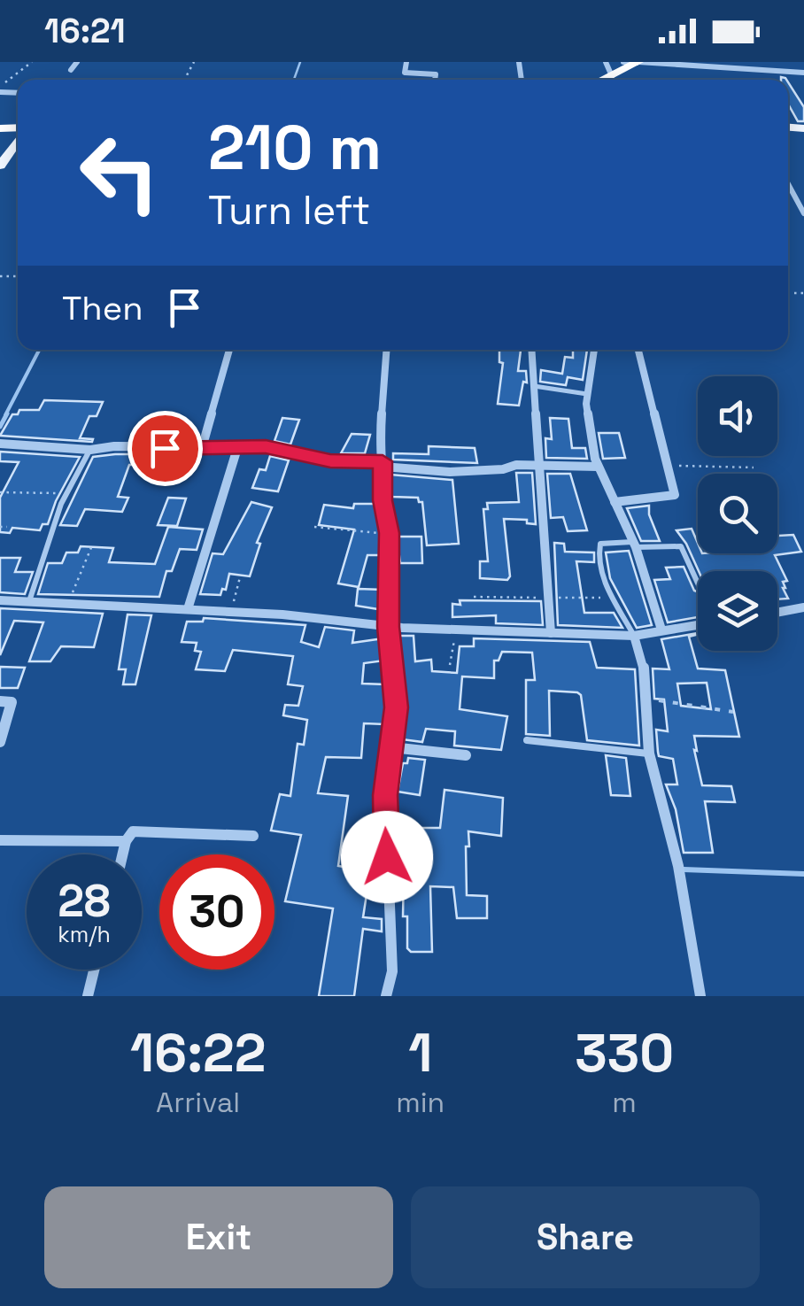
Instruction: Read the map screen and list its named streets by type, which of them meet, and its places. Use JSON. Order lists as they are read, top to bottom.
{
  "page": {
    "status": "16:21",
    "turn": ["210 m", "Turn left"],
    "then": "Then",
    "speed": "28 km/h",
    "limit": "30",
    "eta": [
      "16:22",
      "Arrival",
      "1",
      "min",
      "330",
      "m"
    ],
    "buttons": ["Exit", "Share"]
  }
}
